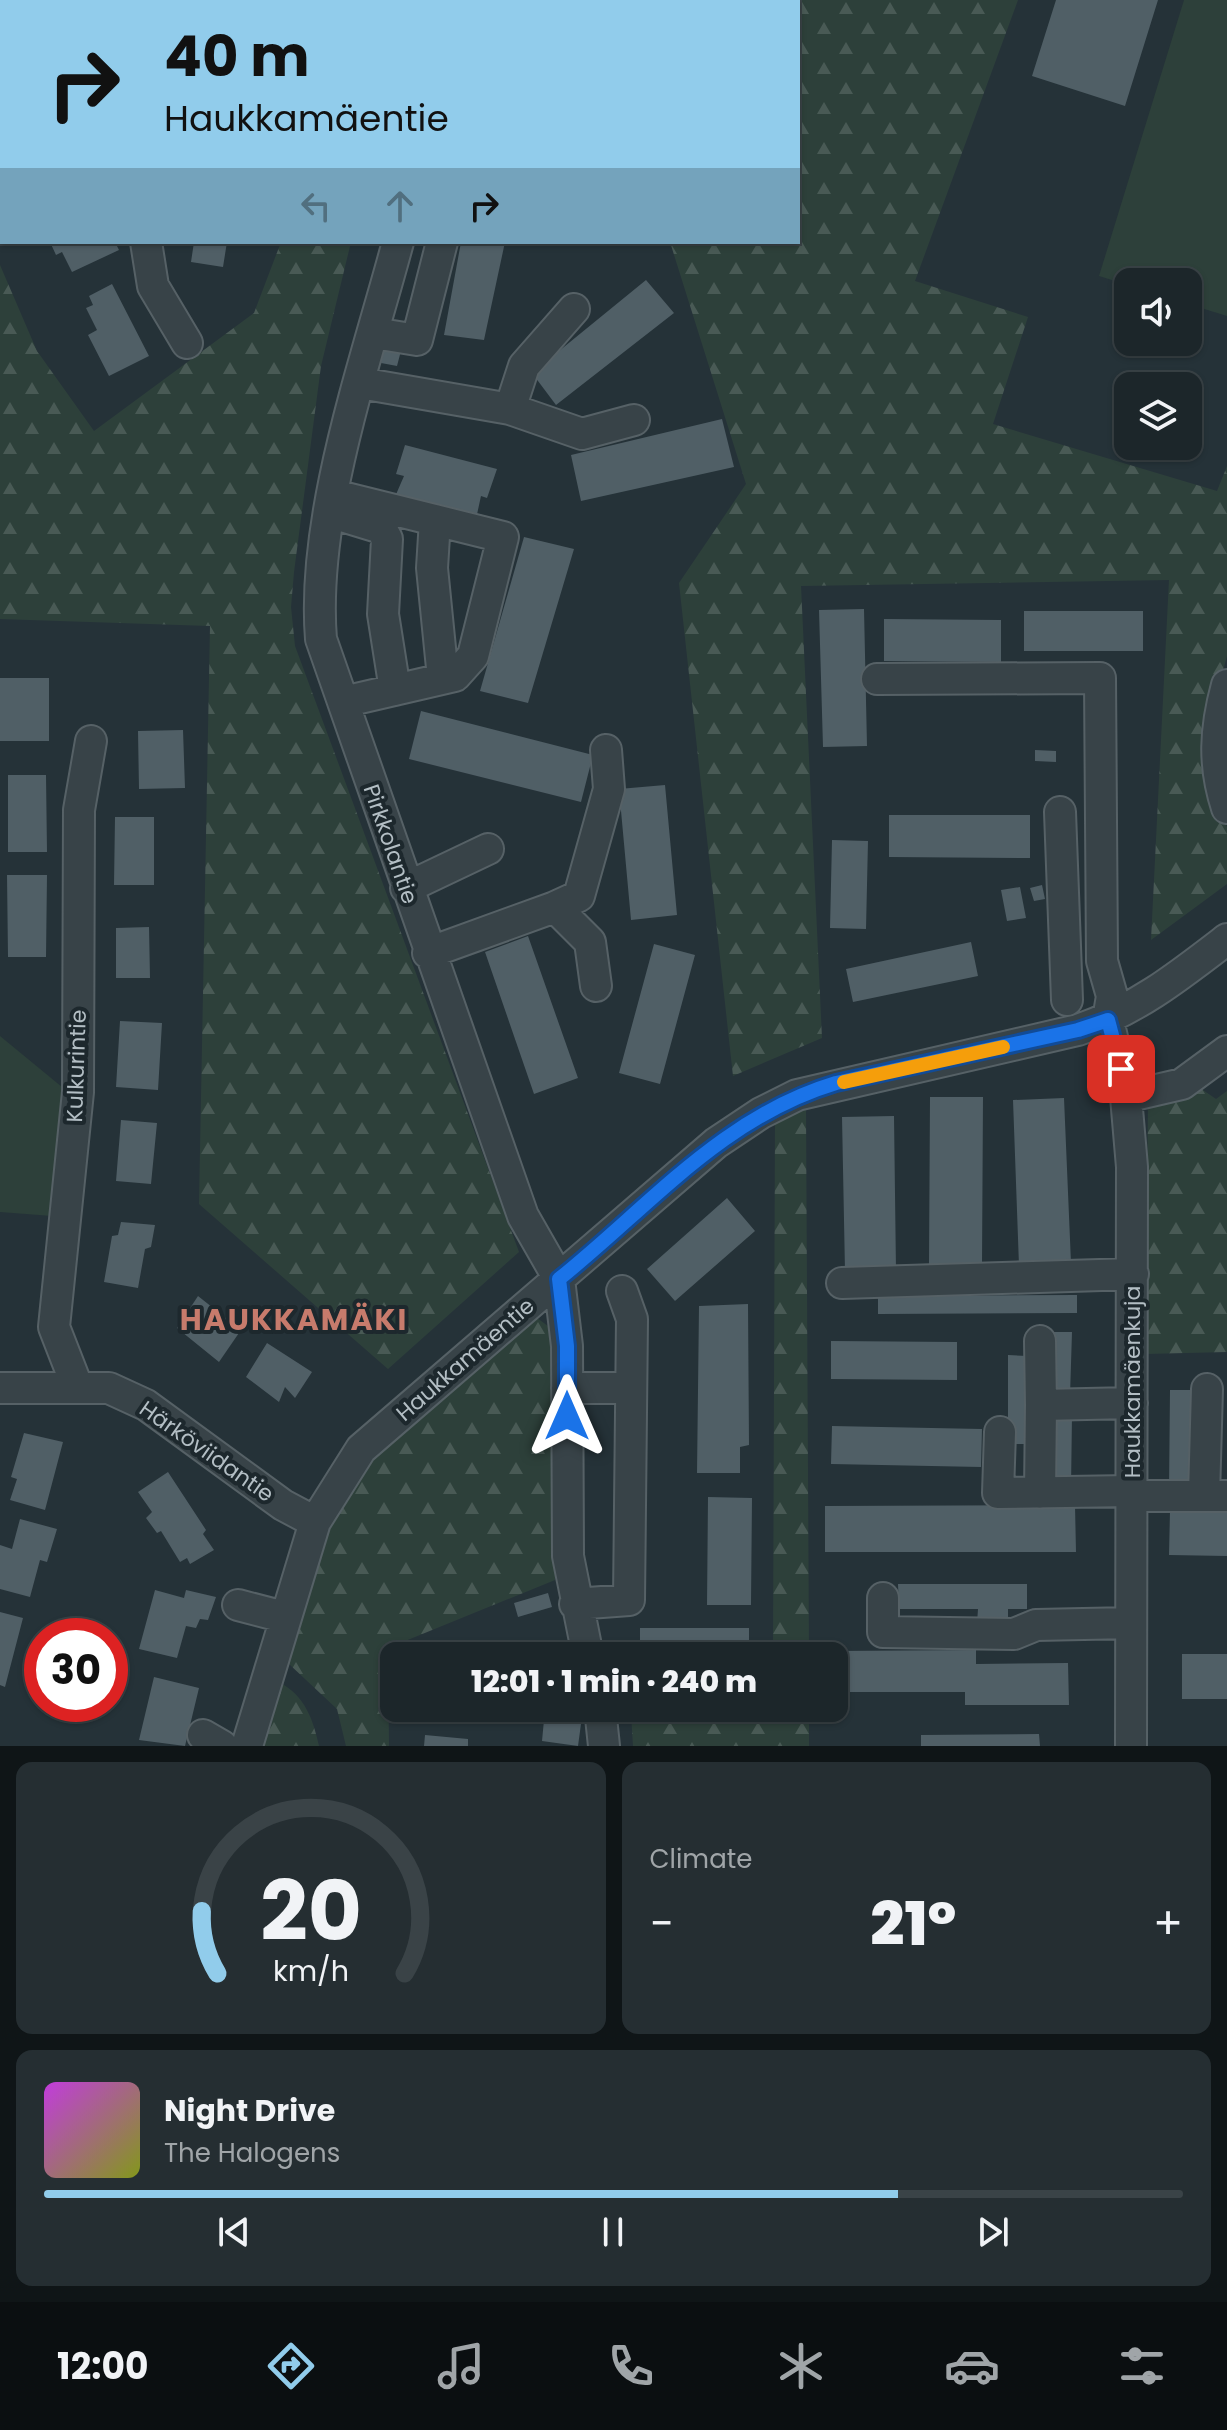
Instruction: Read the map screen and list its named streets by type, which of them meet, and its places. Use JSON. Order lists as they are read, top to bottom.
{
  "streets": {
    "street": [
      "Pirkkolantie",
      "Kulkurintie",
      "Haukkamäentie",
      "Haukkamäenkuja",
      "Härköviidantie"
    ]
  },
  "crossings": [
    ["Pirkkolantie", "Haukkamäentie"],
    ["Kulkurintie", "Härköviidantie"],
    ["Haukkamäentie", "Haukkamäenkuja"],
    ["Haukkamäentie", "Härköviidantie"]
  ],
  "districts": ["HAUKKAMÄKI"],
  "page": {
    "turn": ["40 m", "Haukkamäentie"],
    "limit": "30",
    "trip": "12:01 · 1 min · 240 m",
    "tile": "Climate",
    "heat": ["−", "21°", "+"],
    "song": ["Night Drive", "The Halogens"],
    "tabs": "12:00",
    "gauge": ["20", "km/h"]
  }
}
